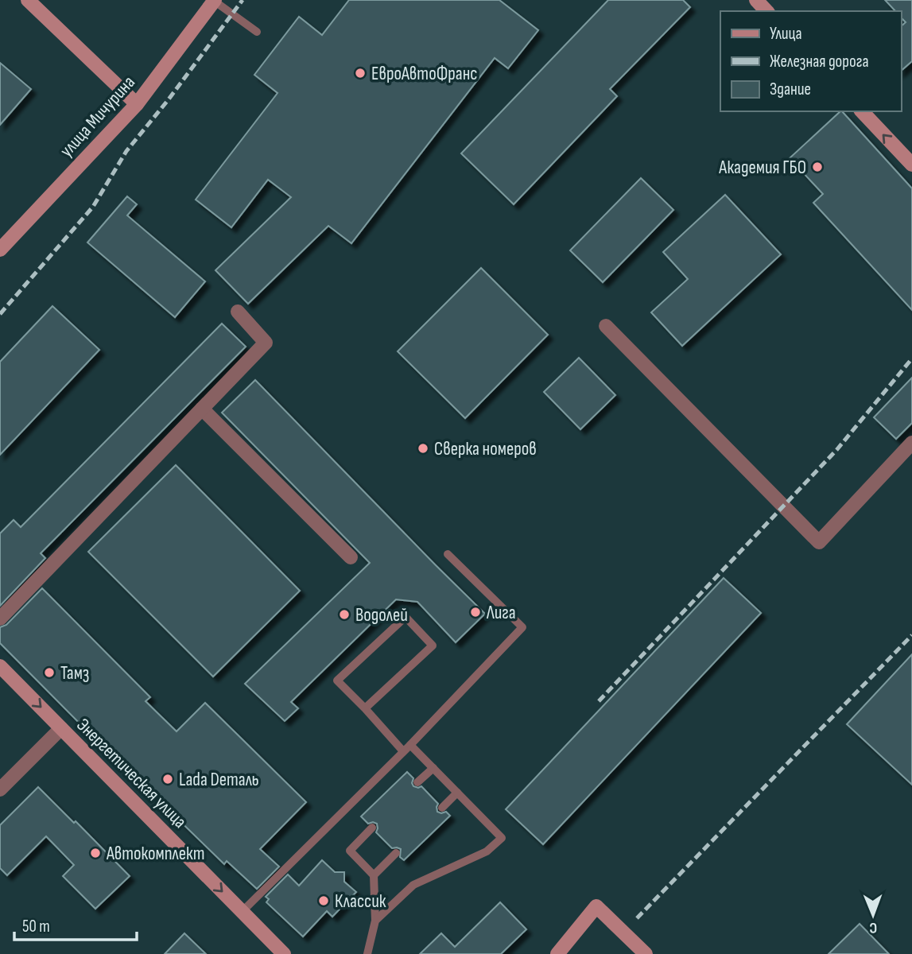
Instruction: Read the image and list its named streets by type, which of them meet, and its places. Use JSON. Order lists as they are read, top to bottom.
{
  "streets": {
    "street": ["улица Мичурина", "Энергетическая улица"]
  },
  "one_way": ["Энергетическая улица"],
  "places": [
    "ЕвроАвтоФранс",
    "Академия ГБО",
    "Сверка номеров",
    "Лига",
    "Водолей",
    "Тамз",
    "Lada Dеталь",
    "Автокомплект",
    "Классик"
  ],
  "legend": ["Улица", "Железная дорога", "Здание"],
  "scale_bar": "50 m",
  "north": "bottom"
}
